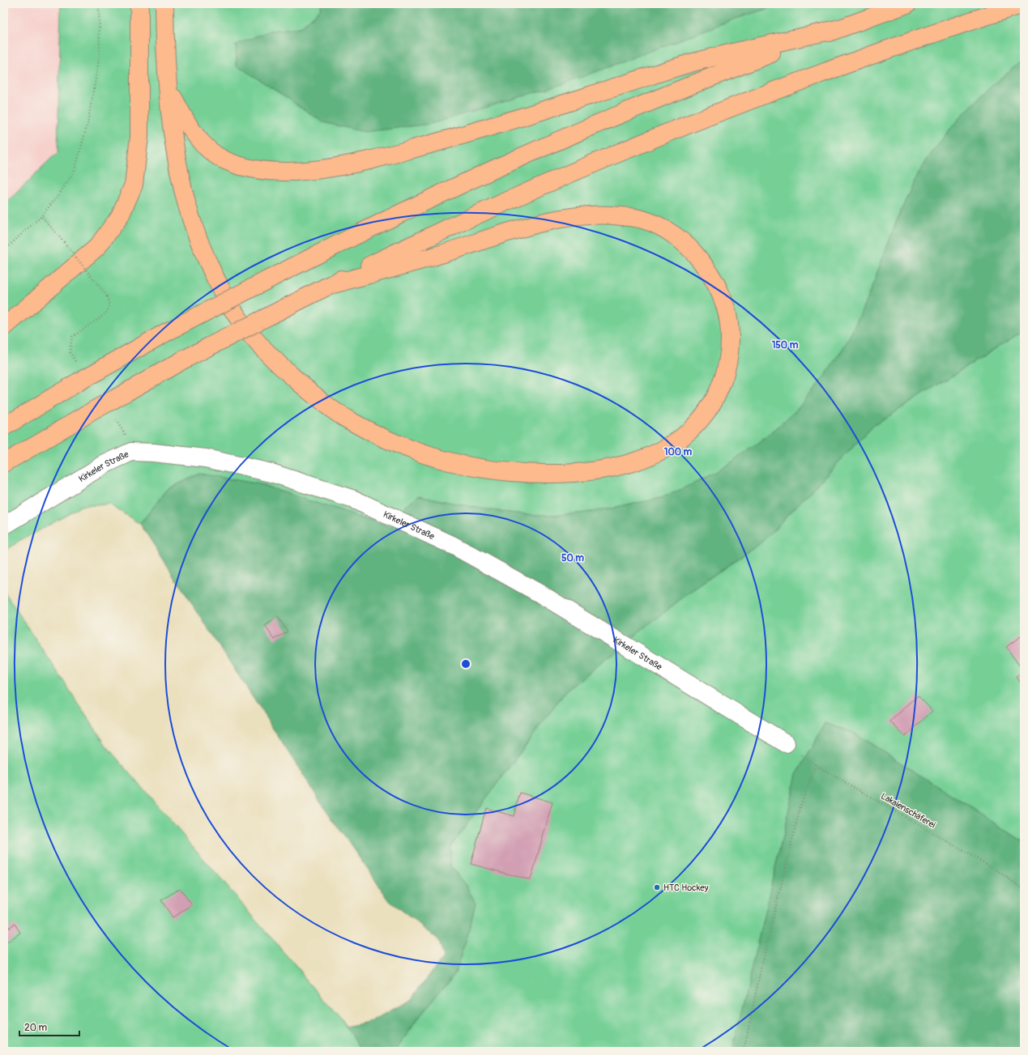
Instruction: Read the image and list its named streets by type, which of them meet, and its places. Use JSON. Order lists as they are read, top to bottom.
{
  "streets": {
    "lane": ["Kirkeler Straße"],
    "path": ["Lakaienschäferei"]
  },
  "crossings": [
    ["Kirkeler Straße", "Lakaienschäferei"]
  ],
  "places": ["HTC Hockey"],
  "scale_bar": "20 m",
  "rings": ["150 m", "100 m", "50 m"]
}
